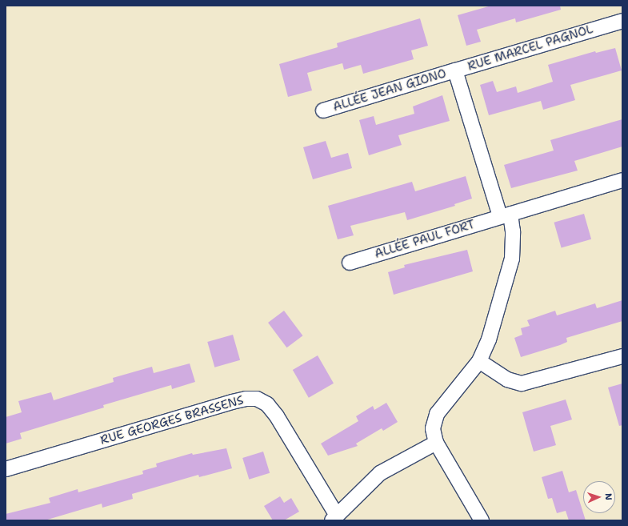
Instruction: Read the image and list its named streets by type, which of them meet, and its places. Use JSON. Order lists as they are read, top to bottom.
{
  "streets": {
    "street": [
      "RUE MARCEL PAGNOL",
      "ALLÉE JEAN GIONO",
      "ALLÉE PAUL FORT",
      "RUE GEORGES BRASSENS"
    ]
  },
  "crossings": [
    ["RUE MARCEL PAGNOL", "ALLÉE JEAN GIONO"],
    ["RUE MARCEL PAGNOL", "ALLÉE PAUL FORT"]
  ],
  "north": "right"
}
